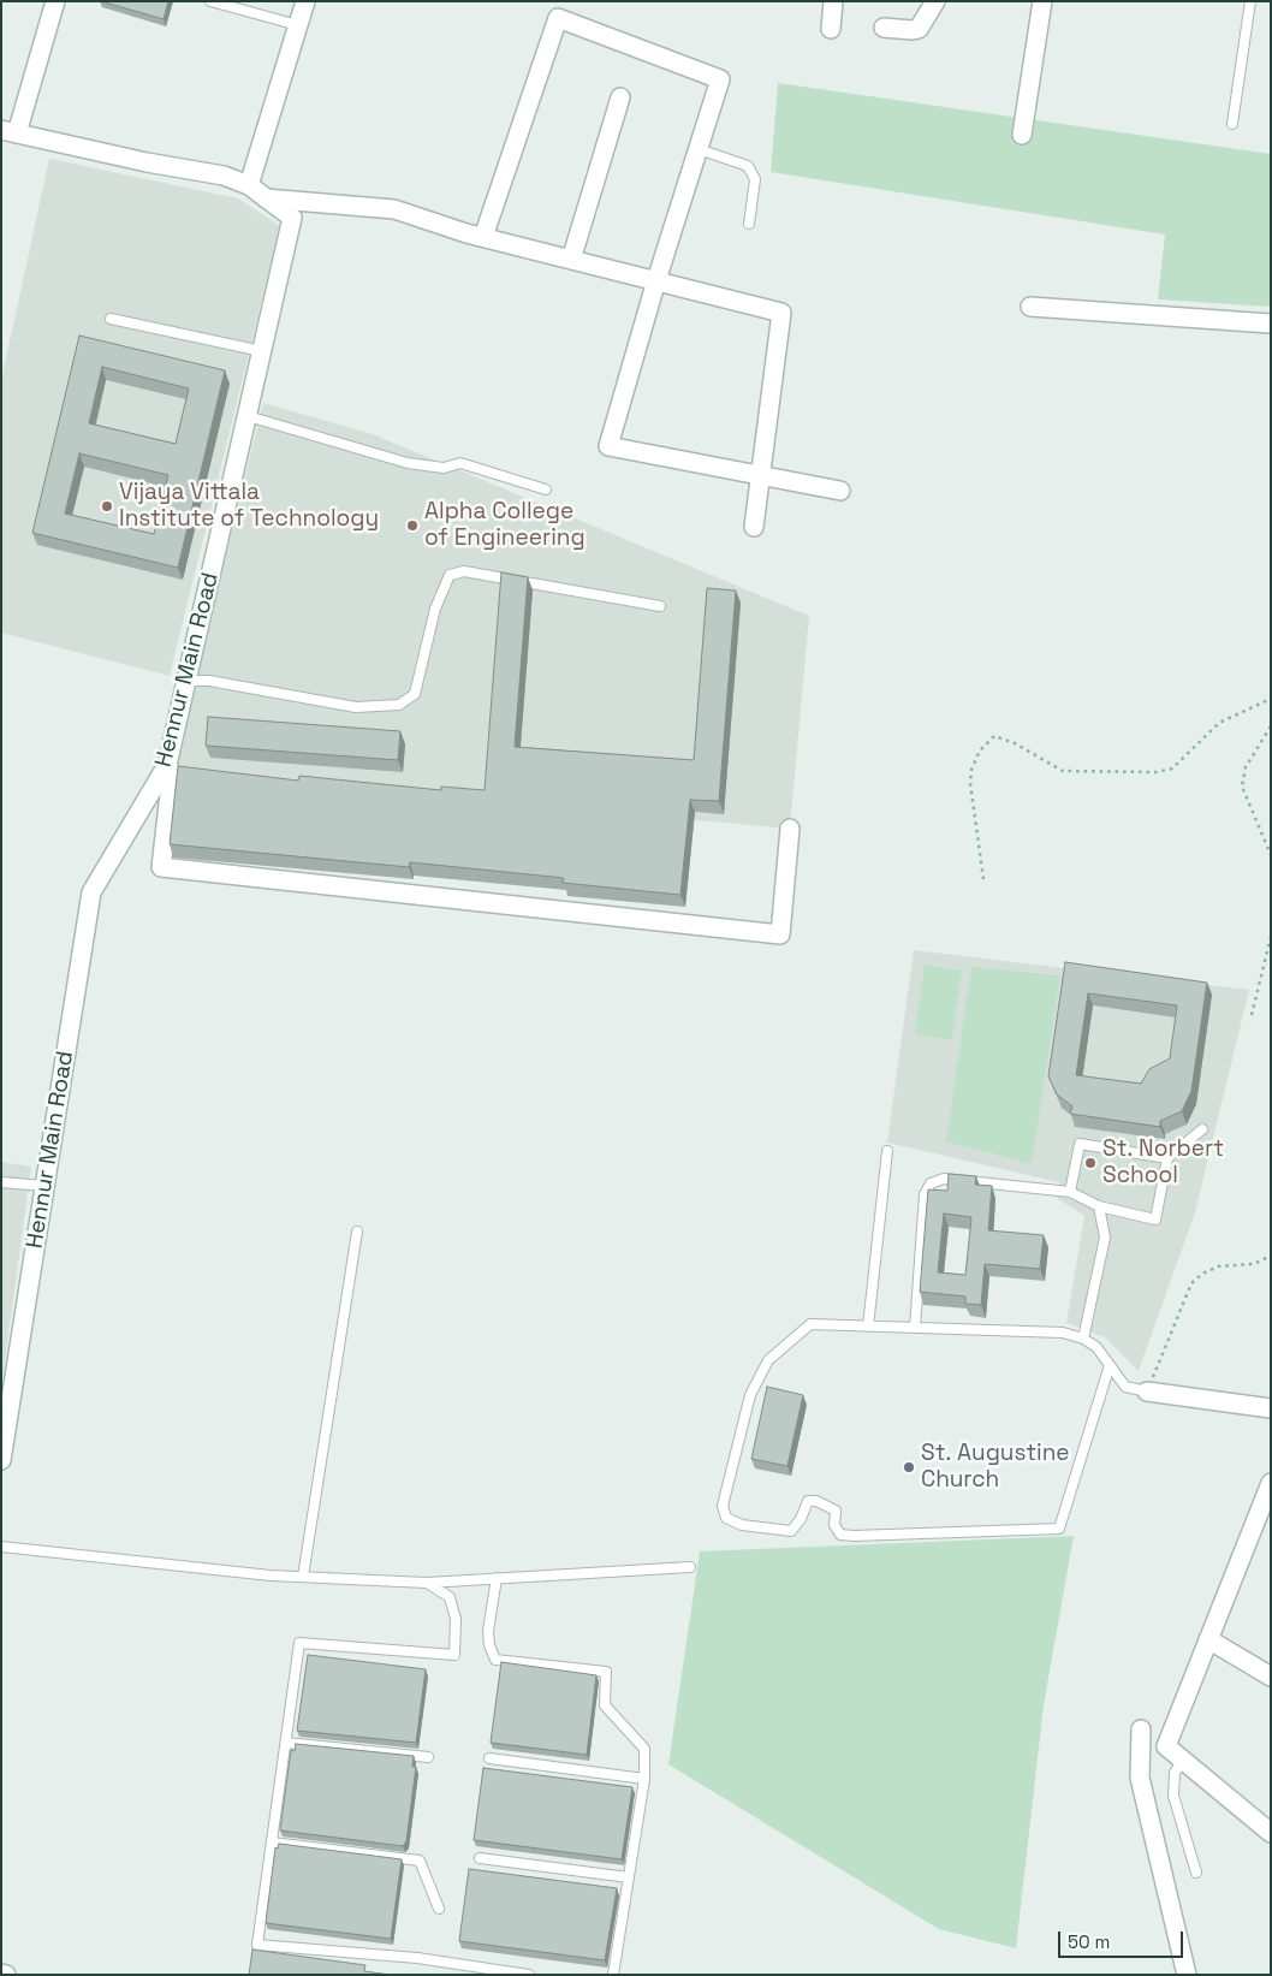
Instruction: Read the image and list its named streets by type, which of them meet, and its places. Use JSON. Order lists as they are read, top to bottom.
{
  "streets": {
    "street": ["Hennur Main Road"]
  },
  "places": [
    "Vijaya Vittala Institute of Technology",
    "Alpha College of Engineering",
    "St. Norbert School",
    "St. Augustine Church"
  ],
  "scale_bar": "50 m"
}
